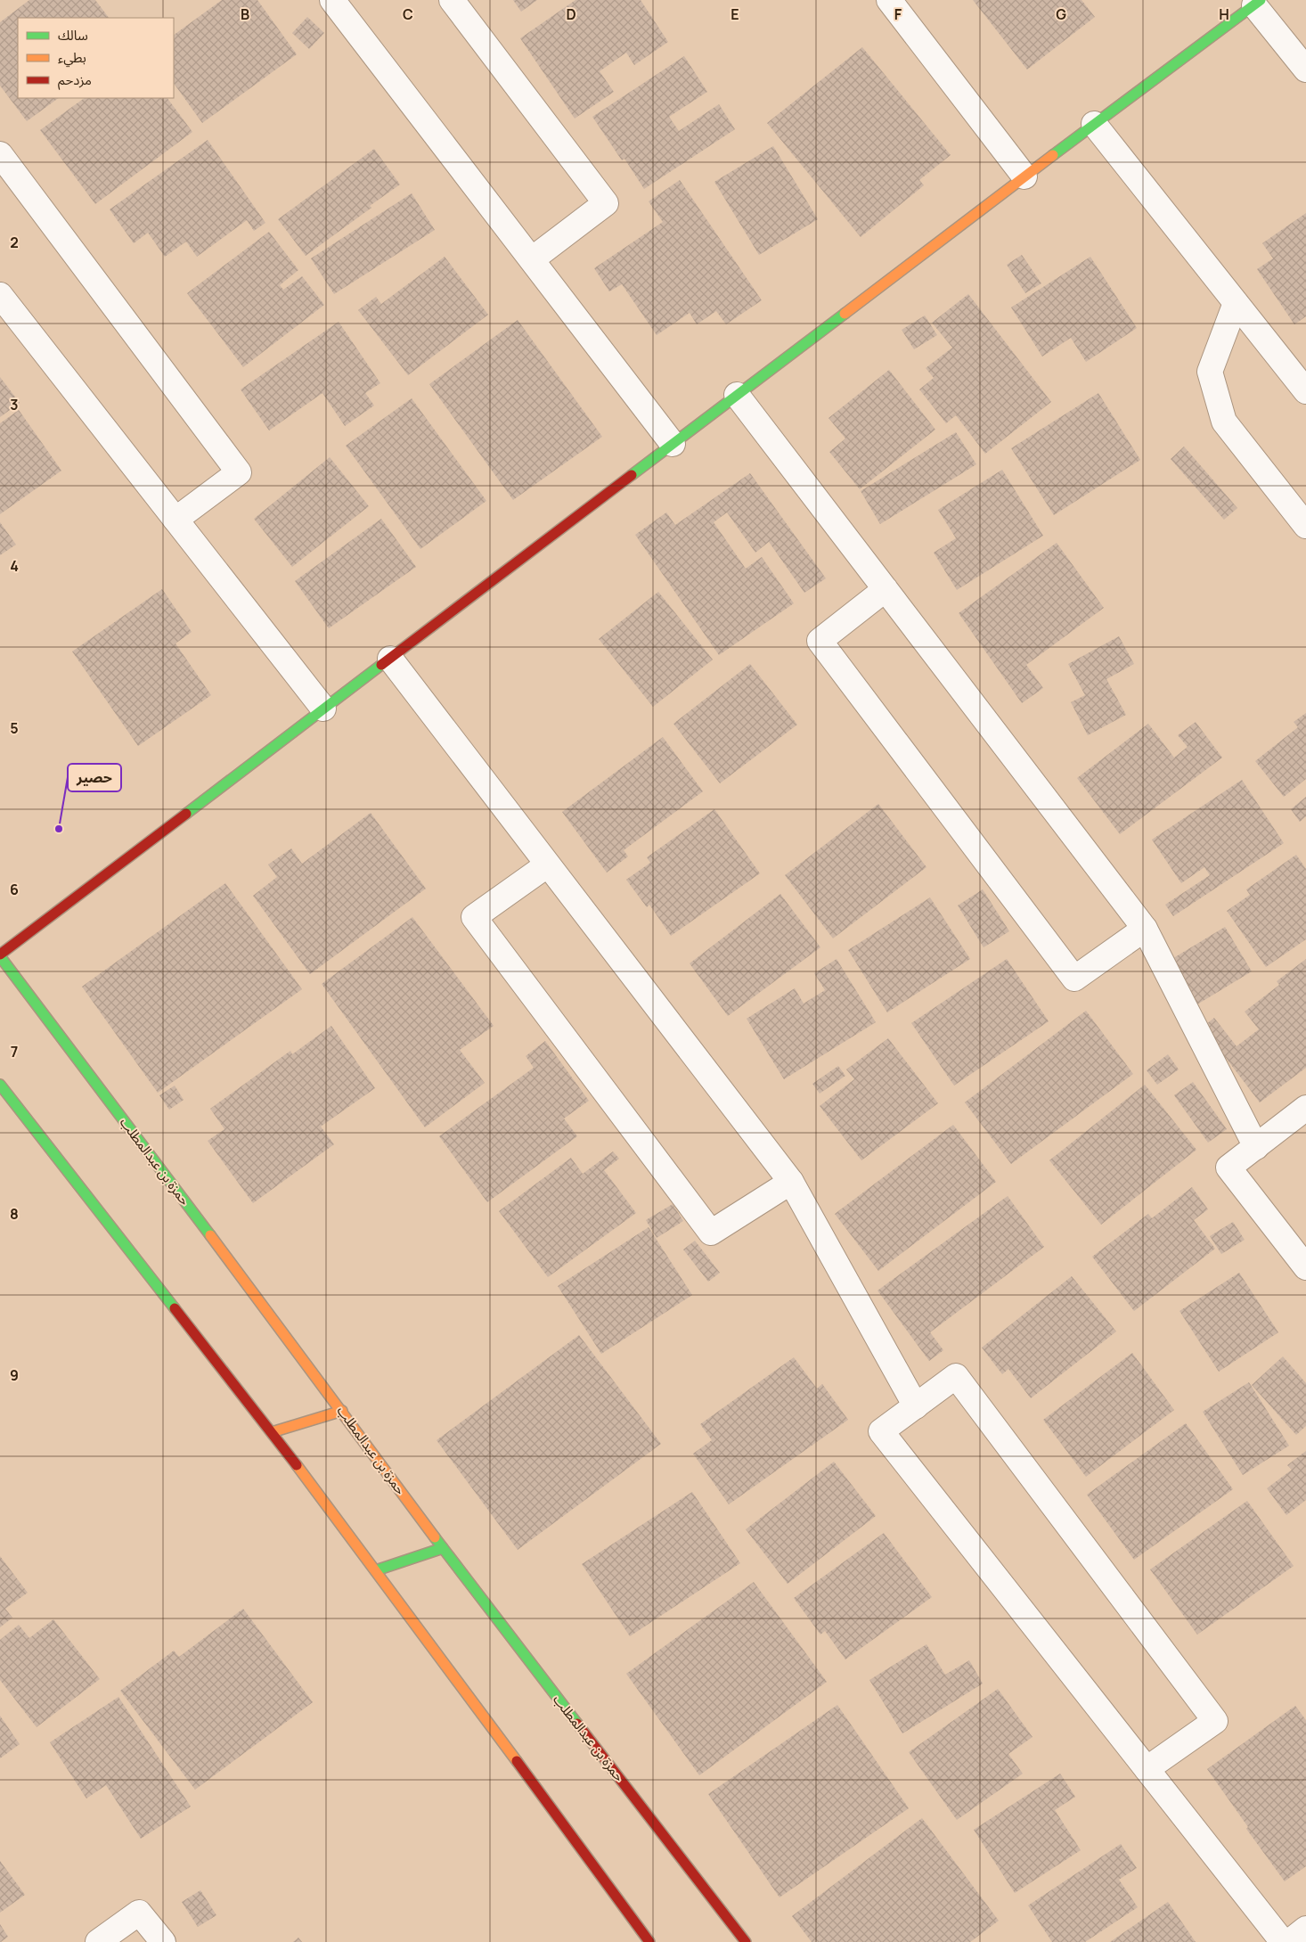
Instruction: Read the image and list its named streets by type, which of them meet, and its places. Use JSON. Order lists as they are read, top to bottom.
{
  "streets": {
    "street": ["حمزة بن عبدالمطلب"]
  },
  "places": ["حصير"],
  "legend": ["سالك", "بطيء", "مزدحم"],
  "grid": {
    "columns": [
      "B",
      "C",
      "D",
      "E",
      "F",
      "G",
      "H"
    ],
    "rows": [
      "2",
      "3",
      "4",
      "5",
      "6",
      "7",
      "8",
      "9"
    ]
  }
}
